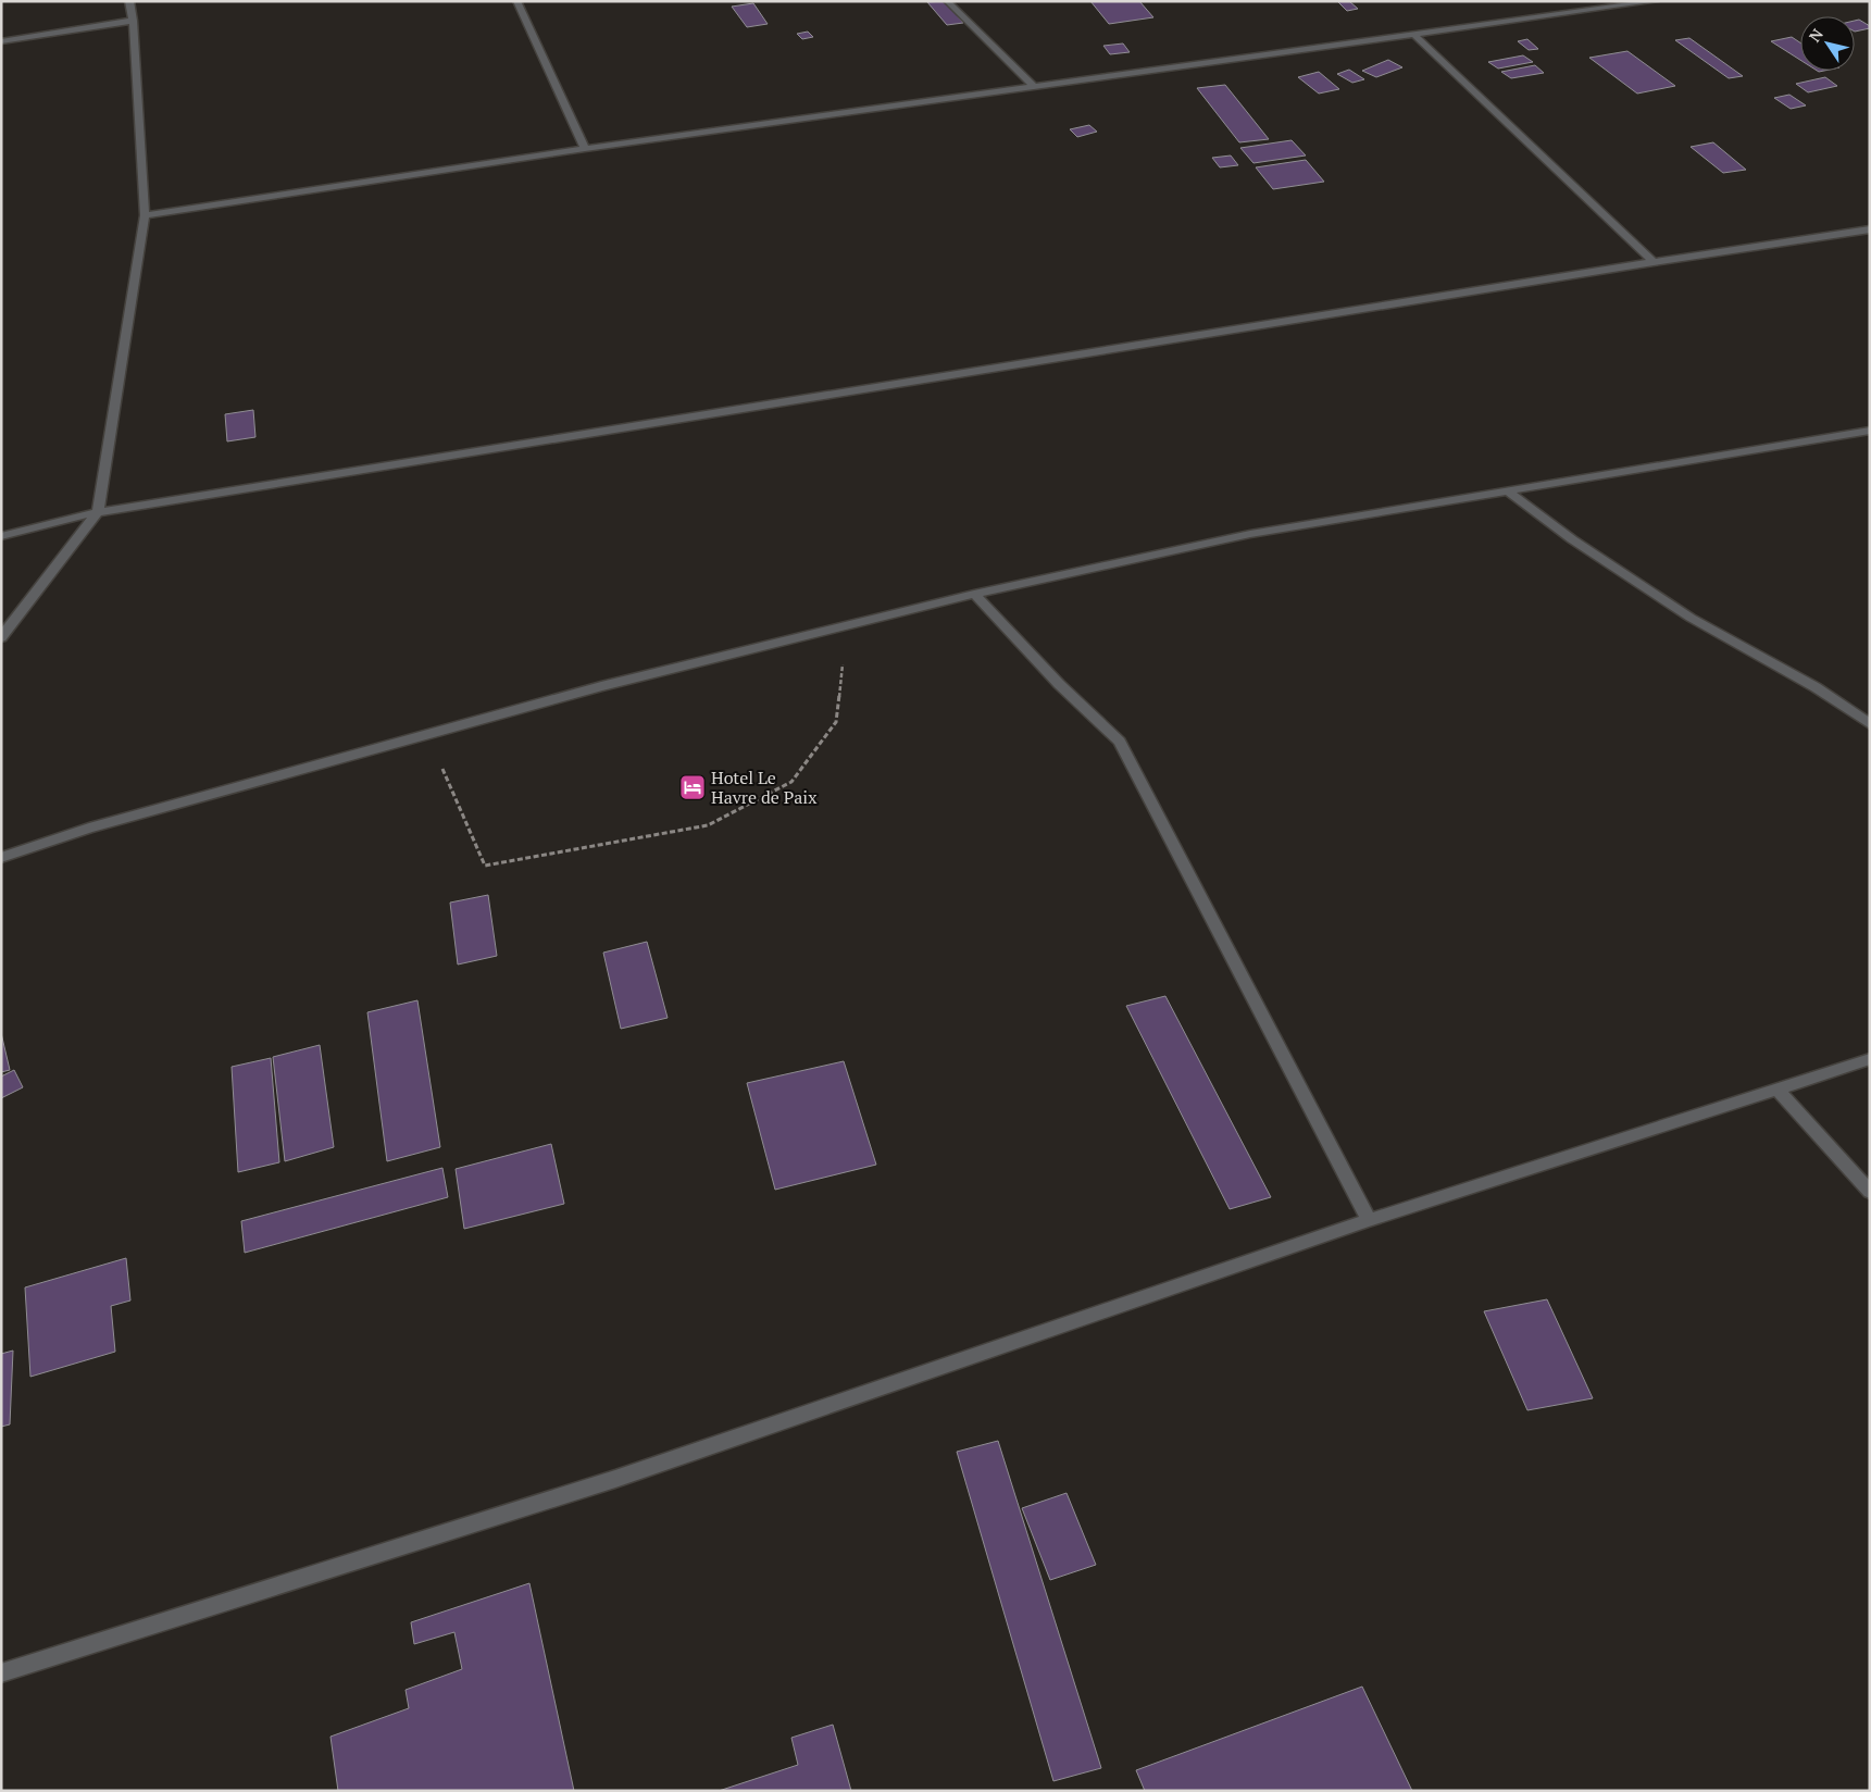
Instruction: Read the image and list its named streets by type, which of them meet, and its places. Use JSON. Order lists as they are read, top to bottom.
{
  "places": {
    "hotel": ["Hotel Le Havre de Paix"]
  },
  "north": "top left"
}
